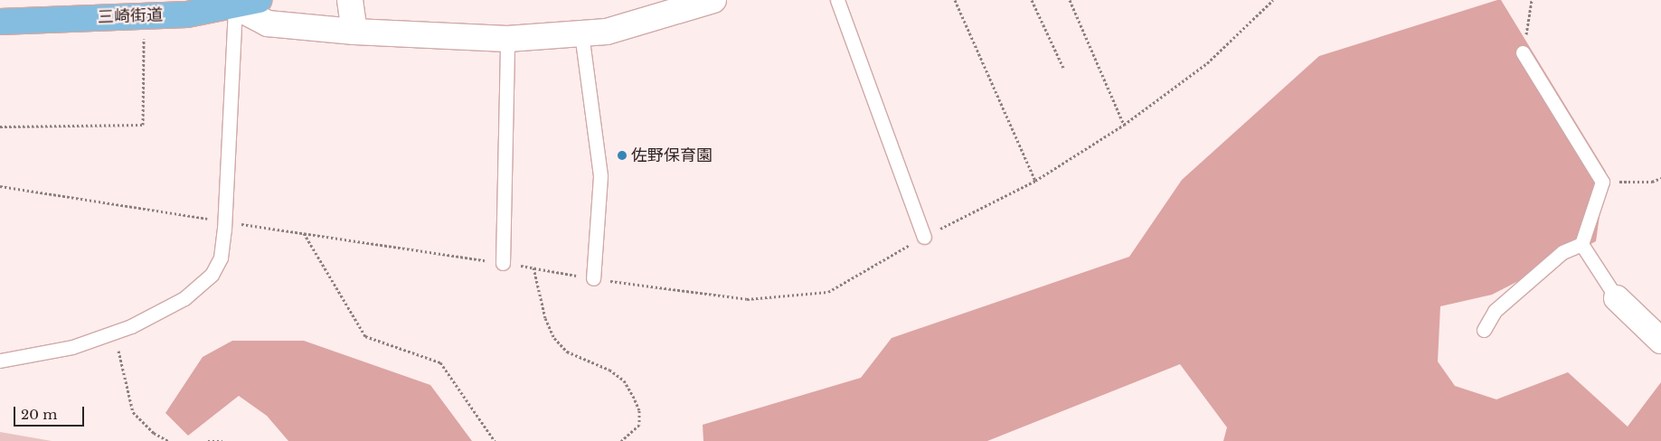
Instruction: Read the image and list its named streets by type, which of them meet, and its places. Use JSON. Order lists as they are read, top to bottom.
{
  "streets": {
    "main road": ["三崎街道"]
  },
  "places": ["佐野保育園"],
  "scale_bar": "20 m"
}
